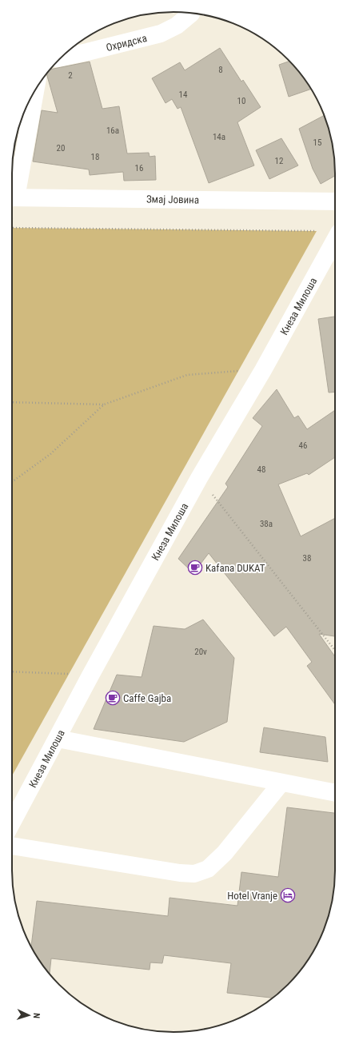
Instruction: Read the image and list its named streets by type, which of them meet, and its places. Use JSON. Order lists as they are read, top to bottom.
{
  "streets": {
    "street": ["Охридска", "Змај Јовина", "Кнеза Милоша"]
  },
  "places": {
    "cafe": ["Kafana DUKAT", "Caffe Gajba"],
    "hotel": ["Hotel Vranje"]
  },
  "house_numbers": [
    "8",
    "2",
    "14",
    "10",
    "16a",
    "14a",
    "15",
    "20",
    "18",
    "12",
    "16",
    "46",
    "48",
    "38a",
    "38",
    "20v"
  ],
  "north": "right"
}
